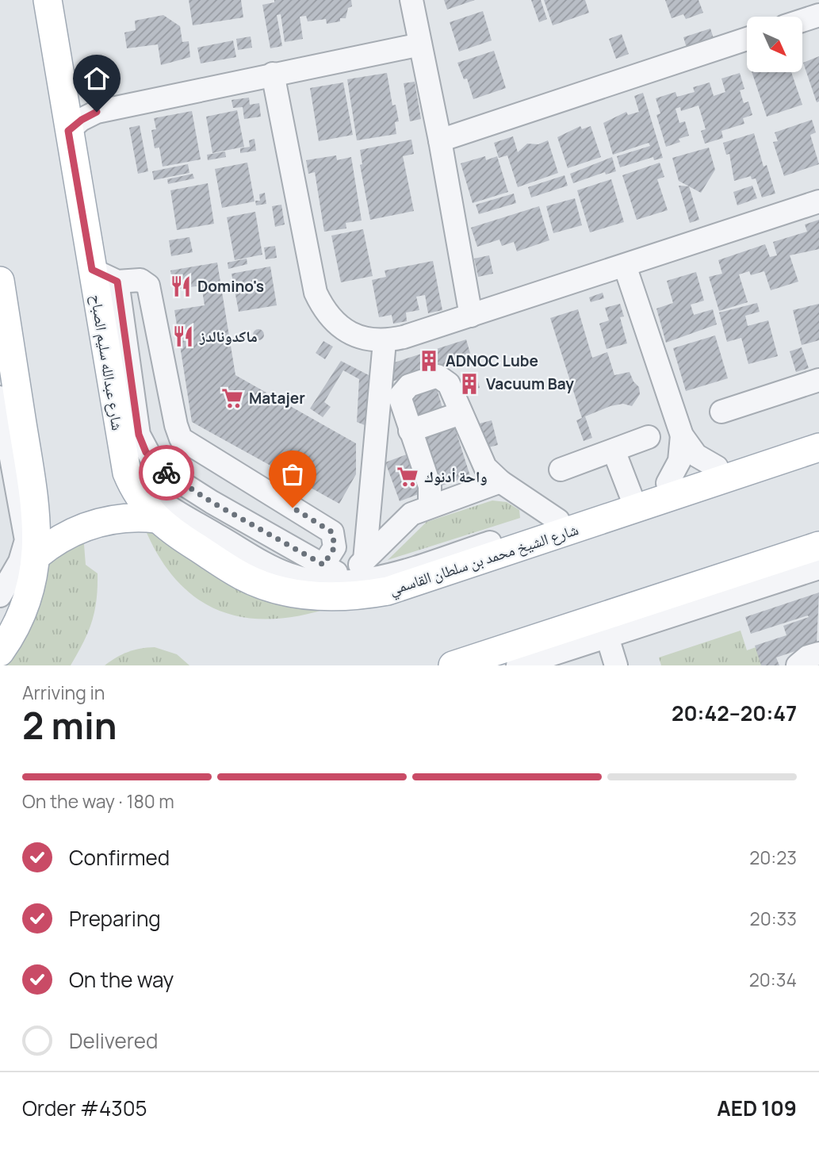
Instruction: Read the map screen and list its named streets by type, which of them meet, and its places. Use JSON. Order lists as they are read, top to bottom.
{
  "streets": {
    "main road": ["شارع عبدالله سليم الصباح", "شارع الشيخ محمد بن سلطان القاسمي"]
  },
  "crossings": [
    ["شارع عبدالله سليم الصباح", "شارع الشيخ محمد بن سلطان القاسمي"]
  ],
  "places": {
    "restaurant": ["Domino's", "ماكدونالدز"],
    "building": ["ADNOC Lube", "Vacuum Bay"],
    "supermarket": ["Matajer", "واحة أدنوك"]
  },
  "north": "bottom right",
  "page": {
    "heading": ["2 min", "Arriving in", "20:42–20:47"],
    "panel": ["Order #4305", "AED 109"],
    "bar": "On the way · 180 m",
    "list": [
      ["Confirmed", "20:23"],
      ["Preparing", "20:33"],
      ["On the way", "20:34"],
      "Delivered"
    ]
  }
}
